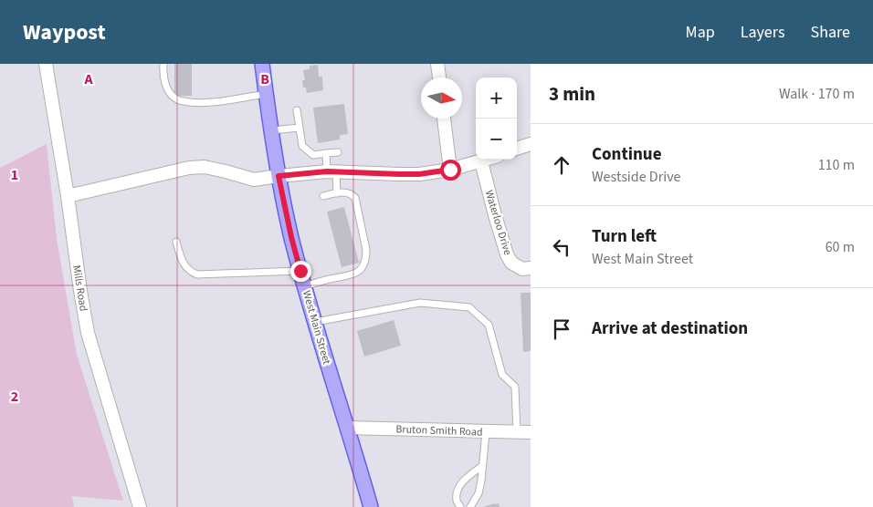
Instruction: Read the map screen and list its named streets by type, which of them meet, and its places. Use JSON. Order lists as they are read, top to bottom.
{
  "streets": {
    "main road": ["West Main Street"],
    "street": ["Waterloo Drive", "Mills Road", "Bruton Smith Road"]
  },
  "crossings": [
    ["West Main Street", "Bruton Smith Road"]
  ],
  "north": "right",
  "page": {
    "header": "Waypost",
    "nav": ["Map", "Layers", "Share"],
    "heading": ["3 min", "Walk · 170 m"],
    "map_buttons": ["+", "−"],
    "list": [
      ["Continue", "Westside Drive", "110 m"],
      ["Turn left", "West Main Street", "60 m"],
      "Arrive at destination"
    ]
  },
  "grid": {
    "columns": ["A", "B"],
    "rows": ["1", "2"]
  }
}
